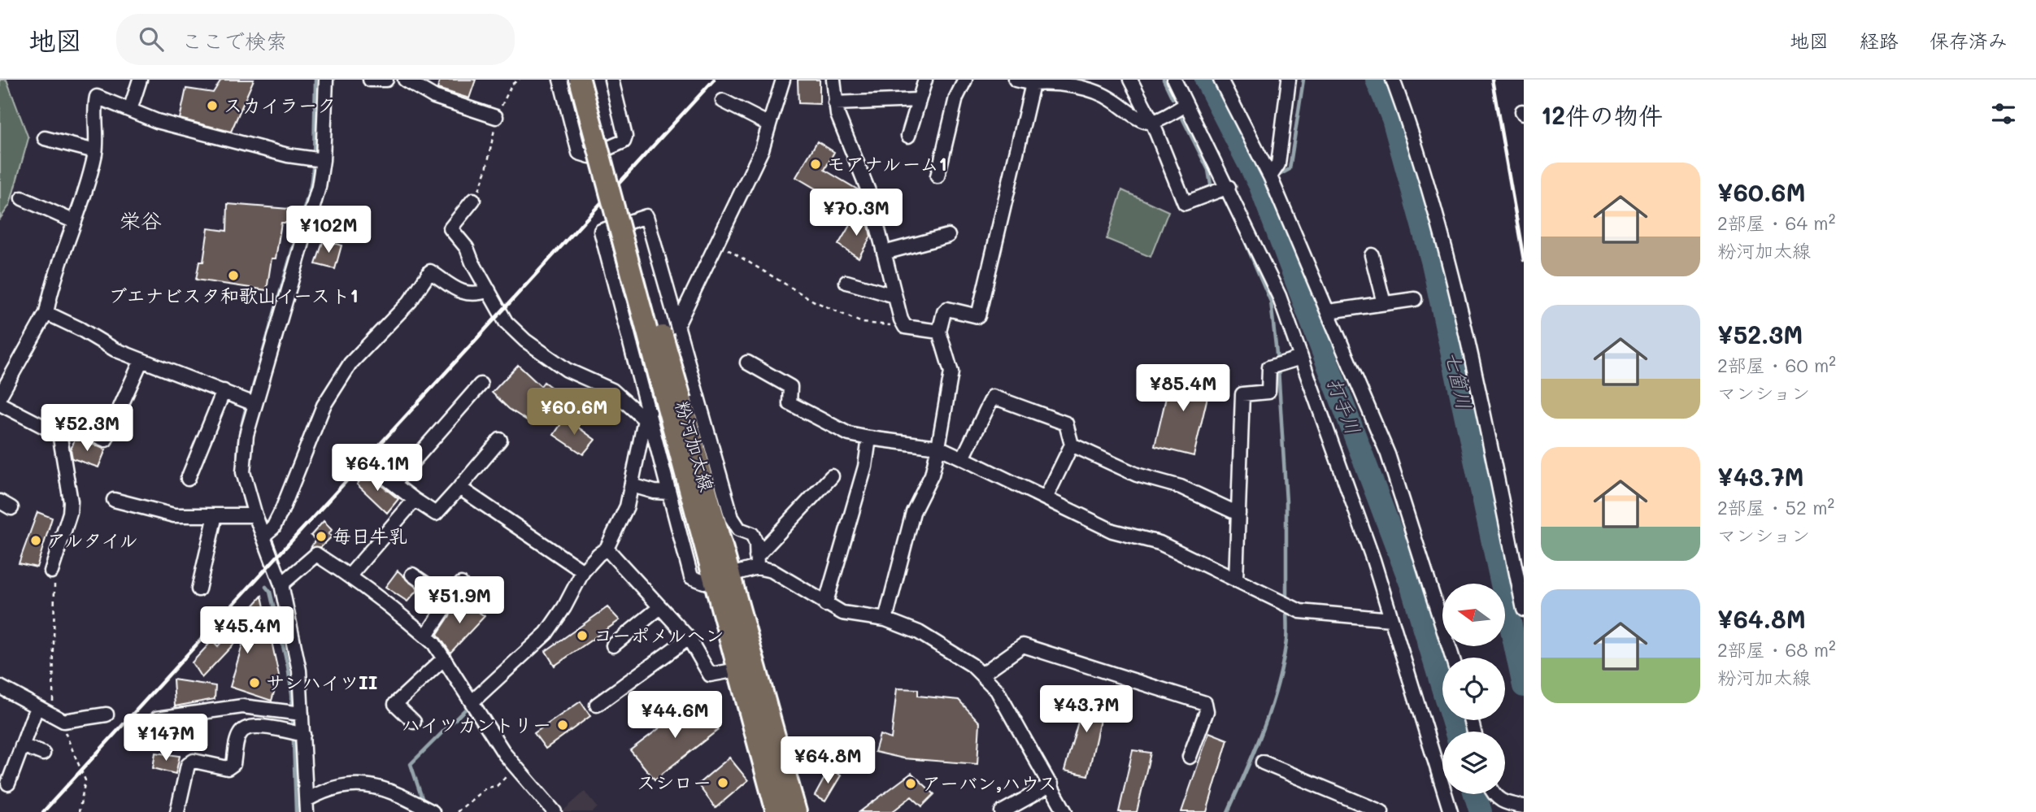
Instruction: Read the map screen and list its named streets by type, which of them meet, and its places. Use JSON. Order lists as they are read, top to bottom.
{
  "streets": {
    "main road": ["粉河加太線"]
  },
  "districts": ["栄谷"],
  "water": ["七箇川", "打手川"],
  "places": [
    "スカイラーク",
    "モアナルーム1",
    "ブエナビスタ和歌山イースト1",
    "毎日牛乳",
    "アルタイル",
    "コーポメルヘン",
    "サンハイツII",
    "ハイツカントリー",
    "スシロー",
    "アーバン,ハウス"
  ],
  "north": "left",
  "page": {
    "header": "地図",
    "search": "ここで検索",
    "nav": ["地図", "経路", "保存済み"],
    "heading": "12件の物件",
    "list": [
      {
        "name": "¥60.6M",
        "note": "2部屋 · 64 m² · 粉河加太線"
      },
      {
        "name": "¥52.3M",
        "note": "2部屋 · 60 m² · マンション"
      },
      {
        "name": "¥43.7M",
        "note": "2部屋 · 52 m² · マンション"
      },
      {
        "name": "¥64.8M",
        "note": "2部屋 · 68 m² · 粉河加太線"
      }
    ],
    "price": [
      "¥70.3M",
      "¥102M",
      "¥85.4M",
      "¥60.6M",
      "¥52.3M",
      "¥64.1M",
      "¥51.9M",
      "¥45.4M",
      "¥43.7M",
      "¥44.6M",
      "¥147M",
      "¥64.8M"
    ]
  }
}
